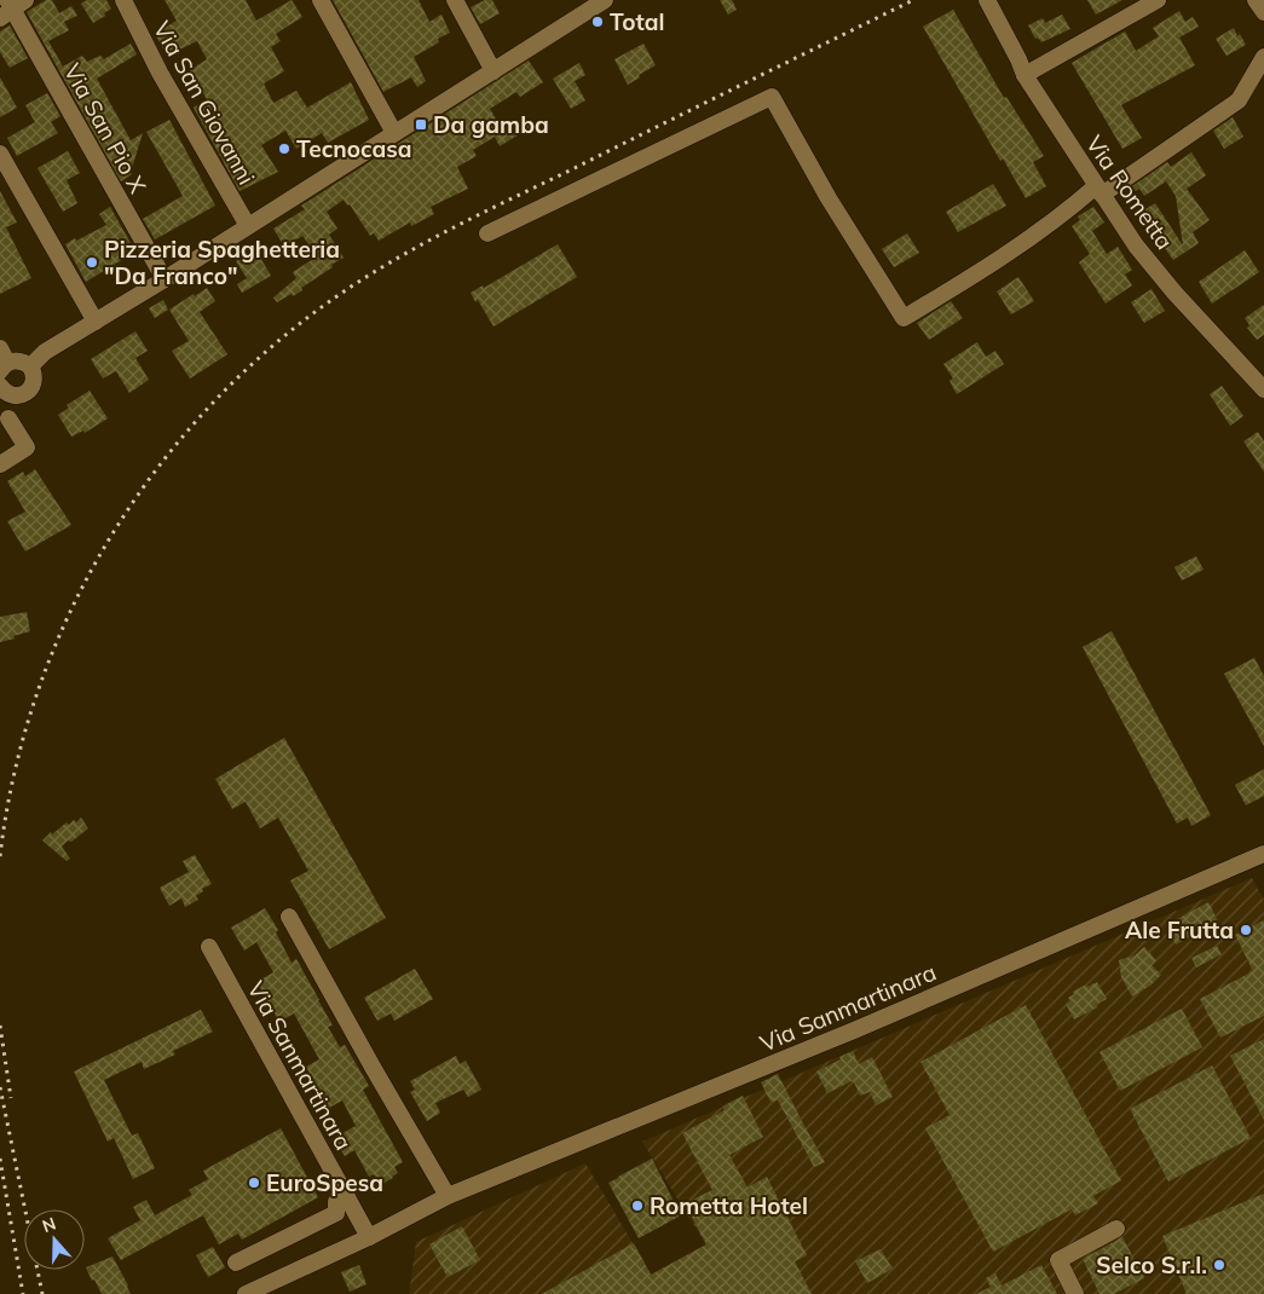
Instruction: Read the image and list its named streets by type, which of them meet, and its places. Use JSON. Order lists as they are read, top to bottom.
{
  "streets": {
    "street": [
      "Via San Giovanni",
      "Via San Pio X",
      "Via Rometta",
      "Via Sanmartinara"
    ]
  },
  "places": {
    "other": [
      "Total",
      "Tecnocasa",
      "Pizzeria Spaghetteria \"Da Franco\"",
      "Ale Frutta",
      "EuroSpesa",
      "Rometta Hotel",
      "Selco S.r.l."
    ],
    "transit": ["Da gamba"]
  },
  "north": "top"
}
